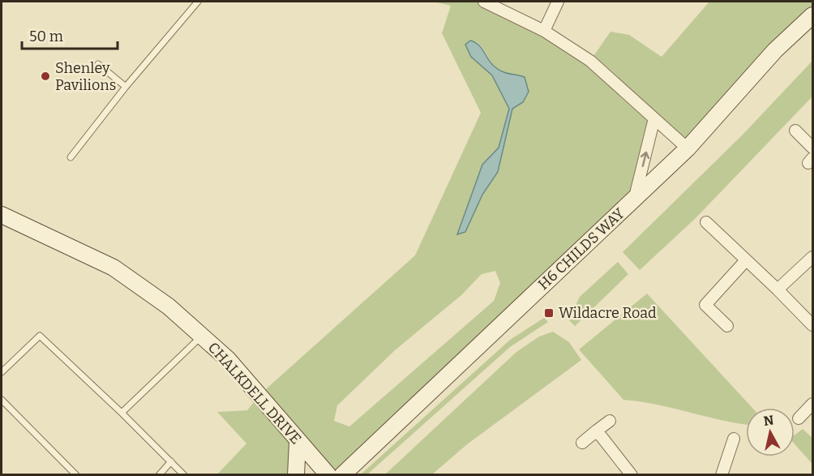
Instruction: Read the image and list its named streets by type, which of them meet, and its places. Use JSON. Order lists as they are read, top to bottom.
{
  "streets": {
    "street": ["H6 CHILDS WAY", "CHALKDELL DRIVE"]
  },
  "places": {
    "other": ["Shenley Pavilions"],
    "transit": ["Wildacre Road"]
  },
  "scale_bar": "50 m",
  "north": "top"
}
